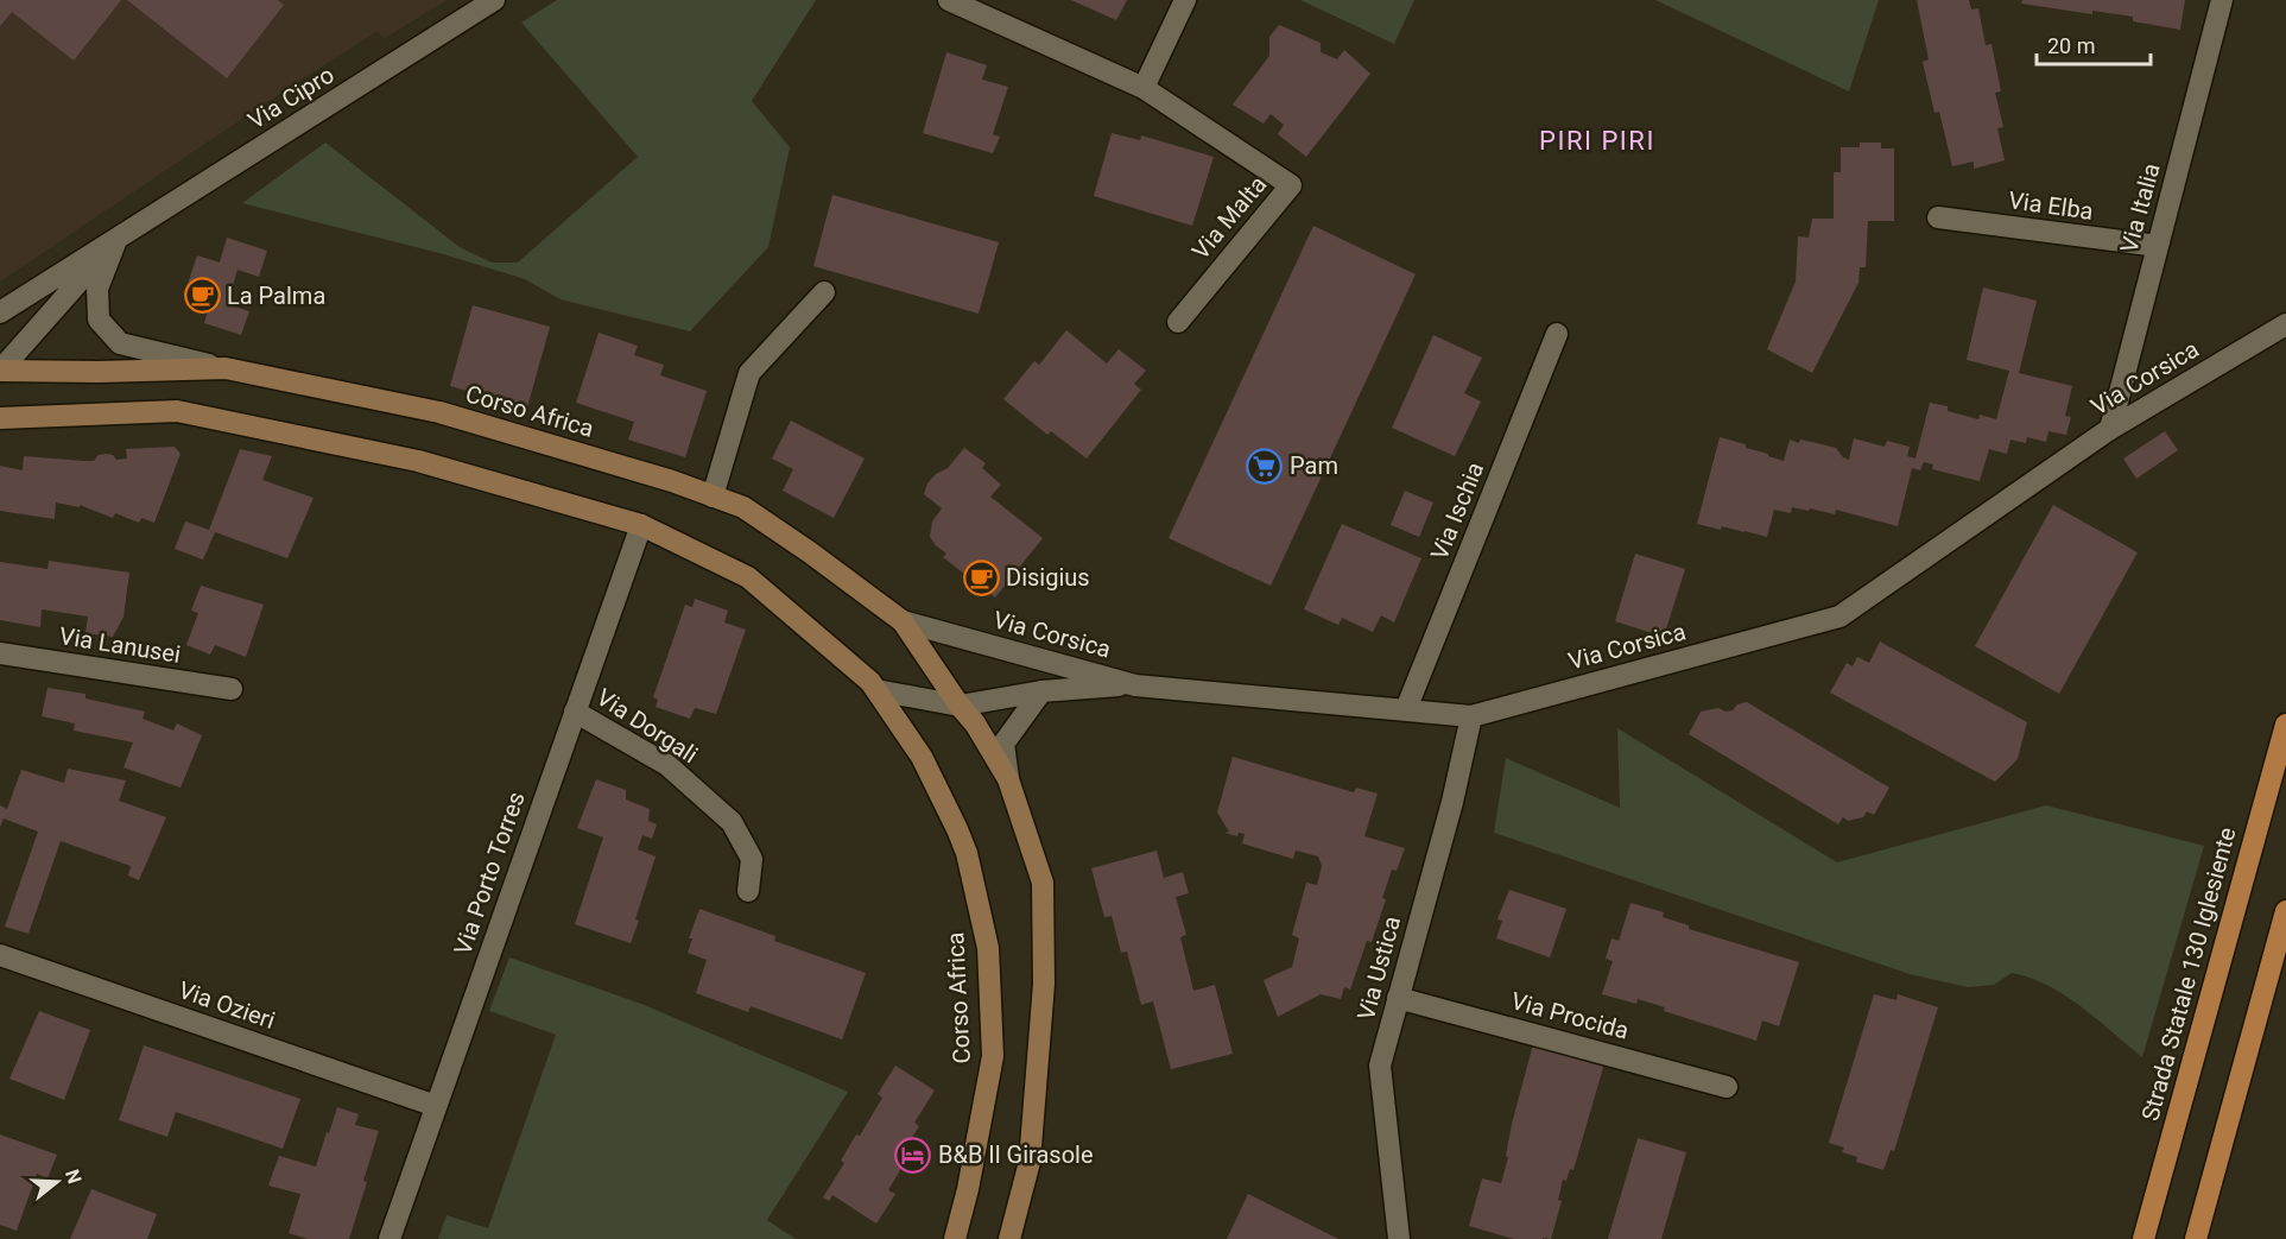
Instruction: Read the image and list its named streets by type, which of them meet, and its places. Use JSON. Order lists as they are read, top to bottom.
{
  "streets": {
    "main road": ["Strada Statale 130 Iglesiente"],
    "street": [
      "Via Cipro",
      "Via Elba",
      "Via Italia",
      "Via Malta",
      "Via Corsica",
      "Corso Africa",
      "Via Ischia",
      "Via Lanusei",
      "Via Dorgali",
      "Via Porto Torres",
      "Via Ustica",
      "Via Ozieri",
      "Via Procida"
    ]
  },
  "crossings": [
    ["Via Cipro", "Corso Africa"],
    ["Via Elba", "Via Italia"],
    ["Via Italia", "Via Corsica"],
    ["Via Corsica", "Corso Africa"],
    ["Via Corsica", "Via Ischia"],
    ["Via Corsica", "Via Ustica"],
    ["Corso Africa", "Via Porto Torres"],
    ["Via Dorgali", "Via Porto Torres"],
    ["Via Porto Torres", "Via Ozieri"],
    ["Via Ustica", "Via Procida"]
  ],
  "districts": ["PIRI PIRI"],
  "places": {
    "cafe": ["La Palma", "Disigius"],
    "supermarket": ["Pam"],
    "hotel": ["B&B Il Girasole"]
  },
  "scale_bar": "20 m",
  "north": "right"
}
